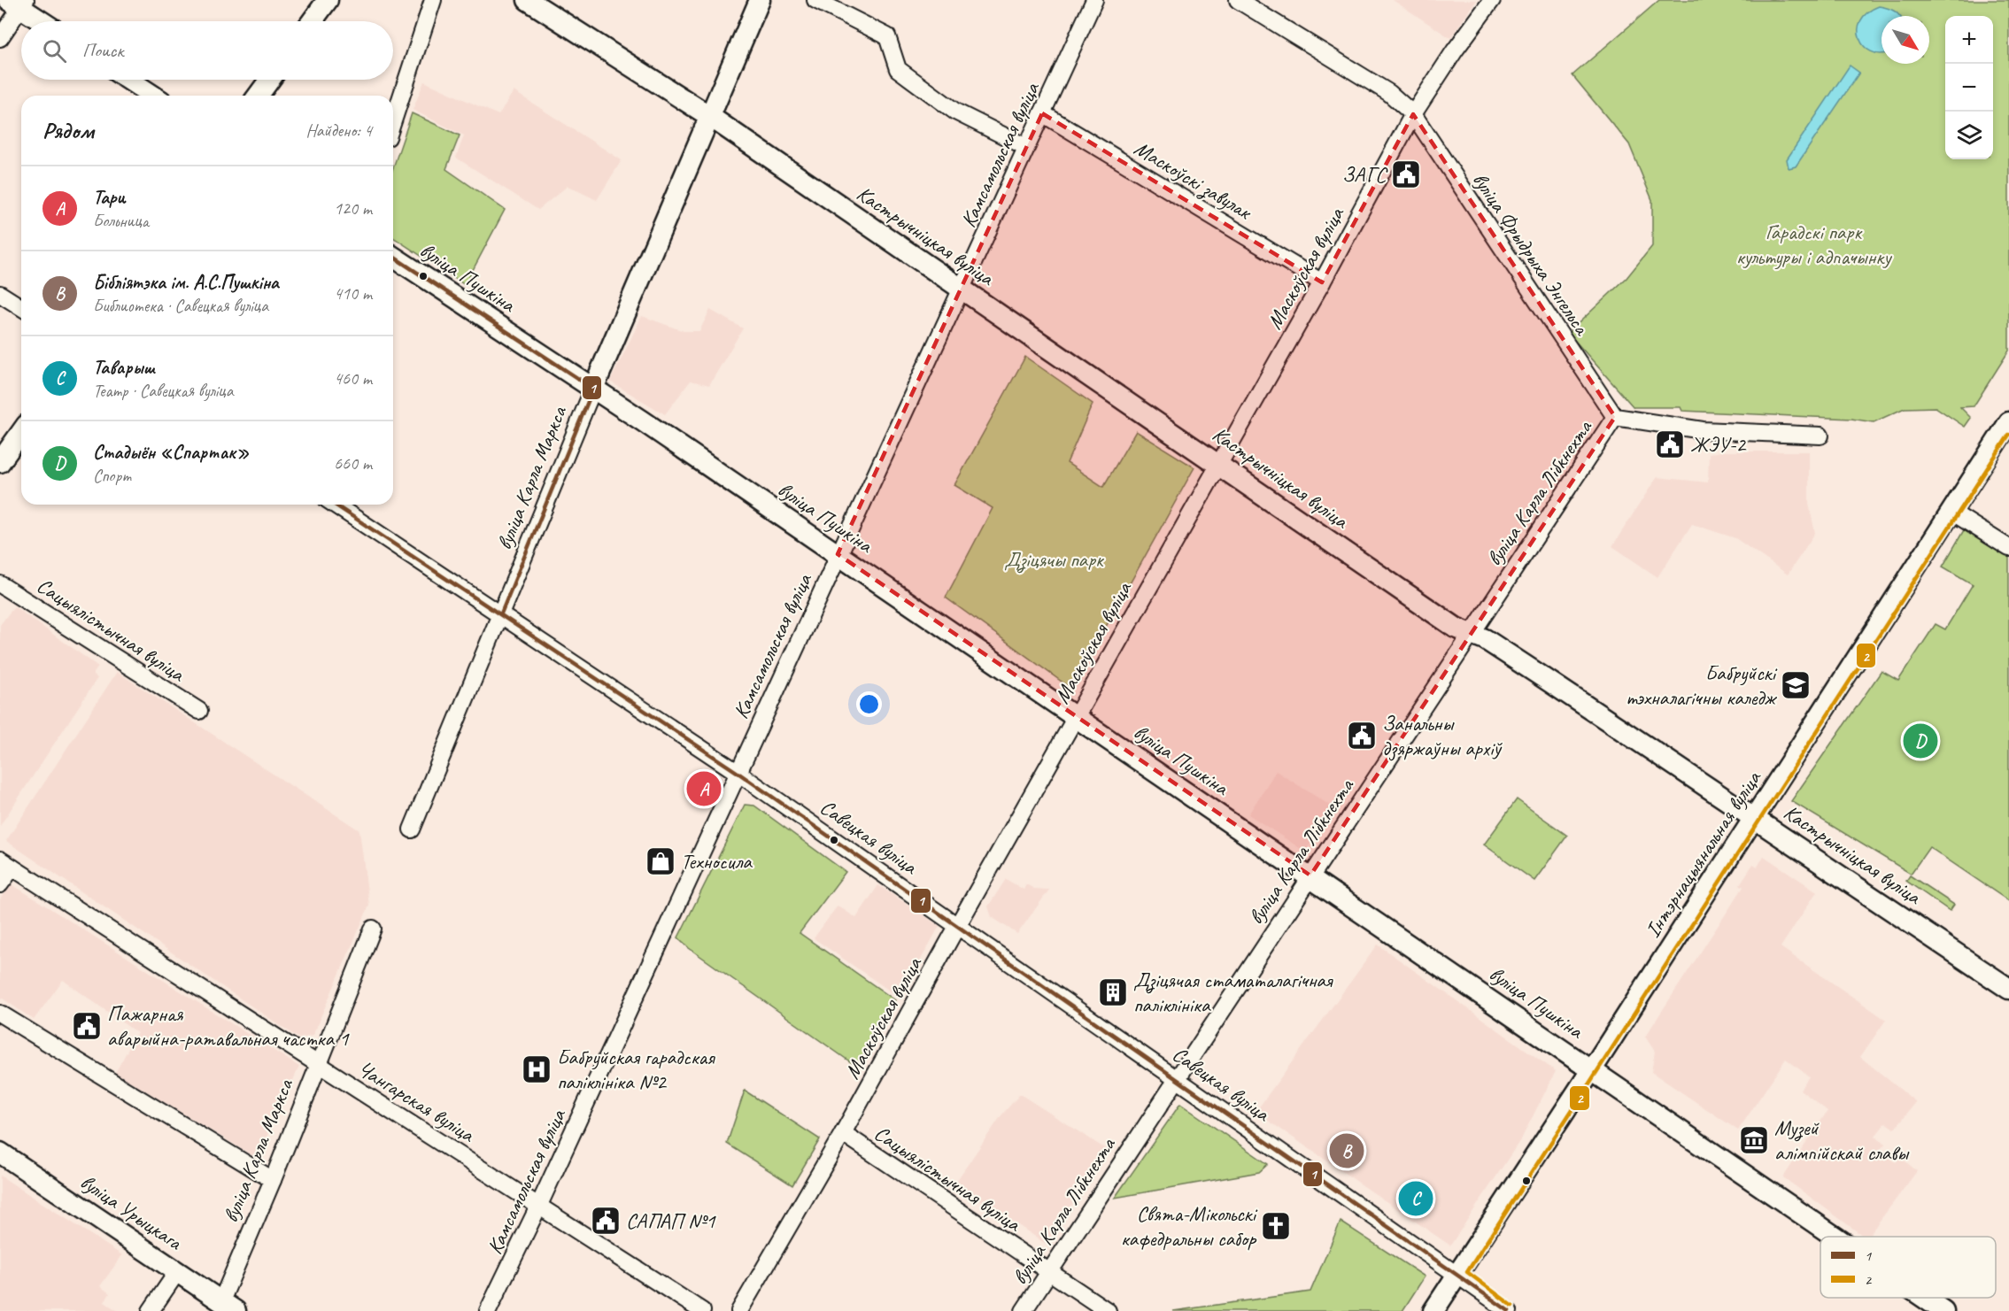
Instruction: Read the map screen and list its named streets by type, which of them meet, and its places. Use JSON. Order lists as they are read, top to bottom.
{
  "streets": {
    "main road": [
      "Кастрычніцкая вуліца",
      "вуліца Пушкіна",
      "вуліца Карла Маркса",
      "Інтэрнацыянальная вуліца",
      "вуліца Урыцкага"
    ],
    "street": [
      "Камсамольская вуліца",
      "Маскоўскі завулак",
      "вуліца Фрыдрыха Энгельса",
      "Маскоўская вуліца",
      "вуліца Карла Лібкнехта",
      "Сацыялістычная вуліца",
      "Савецкая вуліца",
      "Чангарская вуліца"
    ]
  },
  "crossings": [
    ["Камсамольская вуліца", "Маскоўскі завулак"],
    ["Камсамольская вуліца", "Кастрычніцкая вуліца"],
    ["Камсамольская вуліца", "вуліца Пушкіна"],
    ["Камсамольская вуліца", "Савецкая вуліца"],
    ["Камсамольская вуліца", "Чангарская вуліца"],
    ["Маскоўскі завулак", "Маскоўская вуліца"],
    ["Кастрычніцкая вуліца", "Маскоўская вуліца"],
    ["Кастрычніцкая вуліца", "вуліца Карла Маркса"],
    ["Кастрычніцкая вуліца", "вуліца Карла Лібкнехта"],
    ["Кастрычніцкая вуліца", "Інтэрнацыянальная вуліца"],
    ["вуліца Фрыдрыха Энгельса", "Маскоўская вуліца"],
    ["вуліца Фрыдрыха Энгельса", "вуліца Карла Лібкнехта"],
    ["Маскоўская вуліца", "вуліца Пушкіна"],
    ["Маскоўская вуліца", "Сацыялістычная вуліца"],
    ["Маскоўская вуліца", "Савецкая вуліца"],
    ["вуліца Пушкіна", "вуліца Карла Маркса"],
    ["вуліца Пушкіна", "вуліца Карла Лібкнехта"],
    ["вуліца Пушкіна", "Інтэрнацыянальная вуліца"],
    ["вуліца Карла Маркса", "Савецкая вуліца"],
    ["вуліца Карла Маркса", "Чангарская вуліца"],
    ["вуліца Карла Маркса", "вуліца Урыцкага"],
    ["вуліца Карла Лібкнехта", "Сацыялістычная вуліца"],
    ["вуліца Карла Лібкнехта", "Савецкая вуліца"],
    ["Савецкая вуліца", "Інтэрнацыянальная вуліца"]
  ],
  "parks": ["Гарадскі парк культуры і адпачынку", "Дзіцячы парк"],
  "places": {
    "public building": [
      "ЗАГС",
      "ЖЭУ-2",
      "Занальны дзяржаўны архіў",
      "Пажарная аварыйна-ратавальная частка 1",
      "САПАП №1"
    ],
    "school or university": ["Бабруйскі тэхналагічны каледж"],
    "shop": ["Техносила"],
    "building": ["Дзіцячая стаматалагічная паліклініка"],
    "hospital": ["Бабруйская гарадская паліклініка №2"],
    "museum": ["Музей алімпійскай славы"],
    "church": ["Свята-Мікольскі кафедральны сабор"]
  },
  "lines": ["transit line 1", "transit line 2"],
  "legend": ["1", "2"],
  "north": "bottom right",
  "page": {
    "map_buttons": ["+", "−"],
    "search": "Поиск",
    "heading": ["Рядом", "Найдено: 4"],
    "list": [
      {
        "mark": "A",
        "name": "Тари",
        "note": "Больница",
        "value": "120 m"
      },
      {
        "mark": "B",
        "name": "Бібліятэка ім. А.С.Пушкіна",
        "note": "Библиотека · Савецкая вуліца",
        "value": "410 m"
      },
      {
        "mark": "C",
        "name": "Таварыш",
        "note": "Театр · Савецкая вуліца",
        "value": "460 m"
      },
      {
        "mark": "D",
        "name": "Стадыён «Спартак»",
        "note": "Спорт",
        "value": "660 m"
      }
    ],
    "pins": [
      "D",
      "A",
      "B",
      "C"
    ]
  }
}
